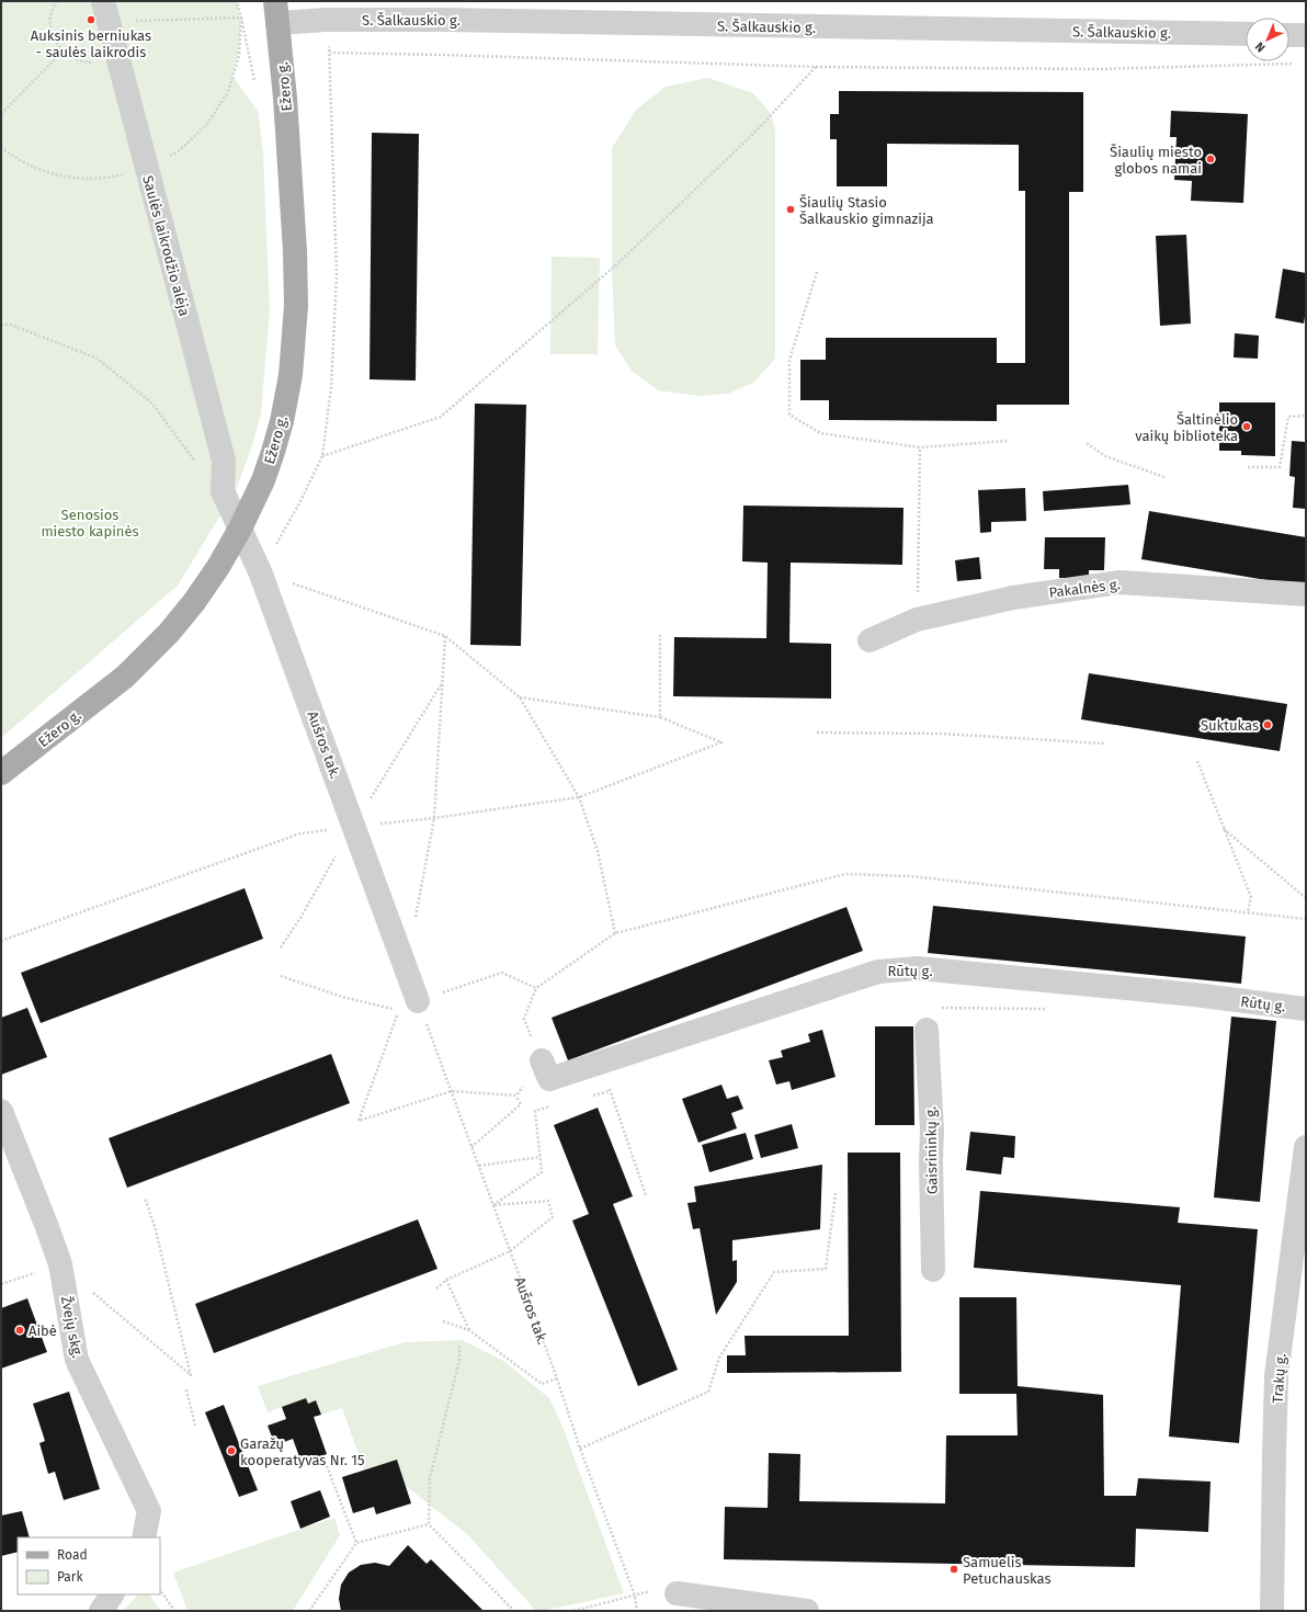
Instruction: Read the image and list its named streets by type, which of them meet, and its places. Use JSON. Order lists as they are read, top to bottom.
{
  "streets": {
    "main road": ["Ežero g."],
    "street": [
      "S. Šalkauskio g.",
      "Saulės laikrodžio alėja",
      "Pakalnės g.",
      "Aušros tak.",
      "Rūtų g.",
      "Gaisrininkų g.",
      "Žvejų skg.",
      "Trakų g."
    ]
  },
  "crossings": [
    ["S. Šalkauskio g.", "Ežero g."],
    ["Ežero g.", "Aušros tak."],
    ["Saulės laikrodžio alėja", "Aušros tak."]
  ],
  "parks": ["Senosios miesto kapinės"],
  "places": [
    "Auksinis berniukas - saulės laikrodis",
    "Šiaulių miesto globos namai",
    "Šiaulių Stasio Šalkauskio gimnazija",
    "Šaltinėlio vaikų biblioteka",
    "Suktukas",
    "Aibė",
    "Garažų kooperatyvas Nr. 15",
    "Samuelis Petuchauskas"
  ],
  "legend": ["Road", "Park"],
  "north": "bottom left"
}
